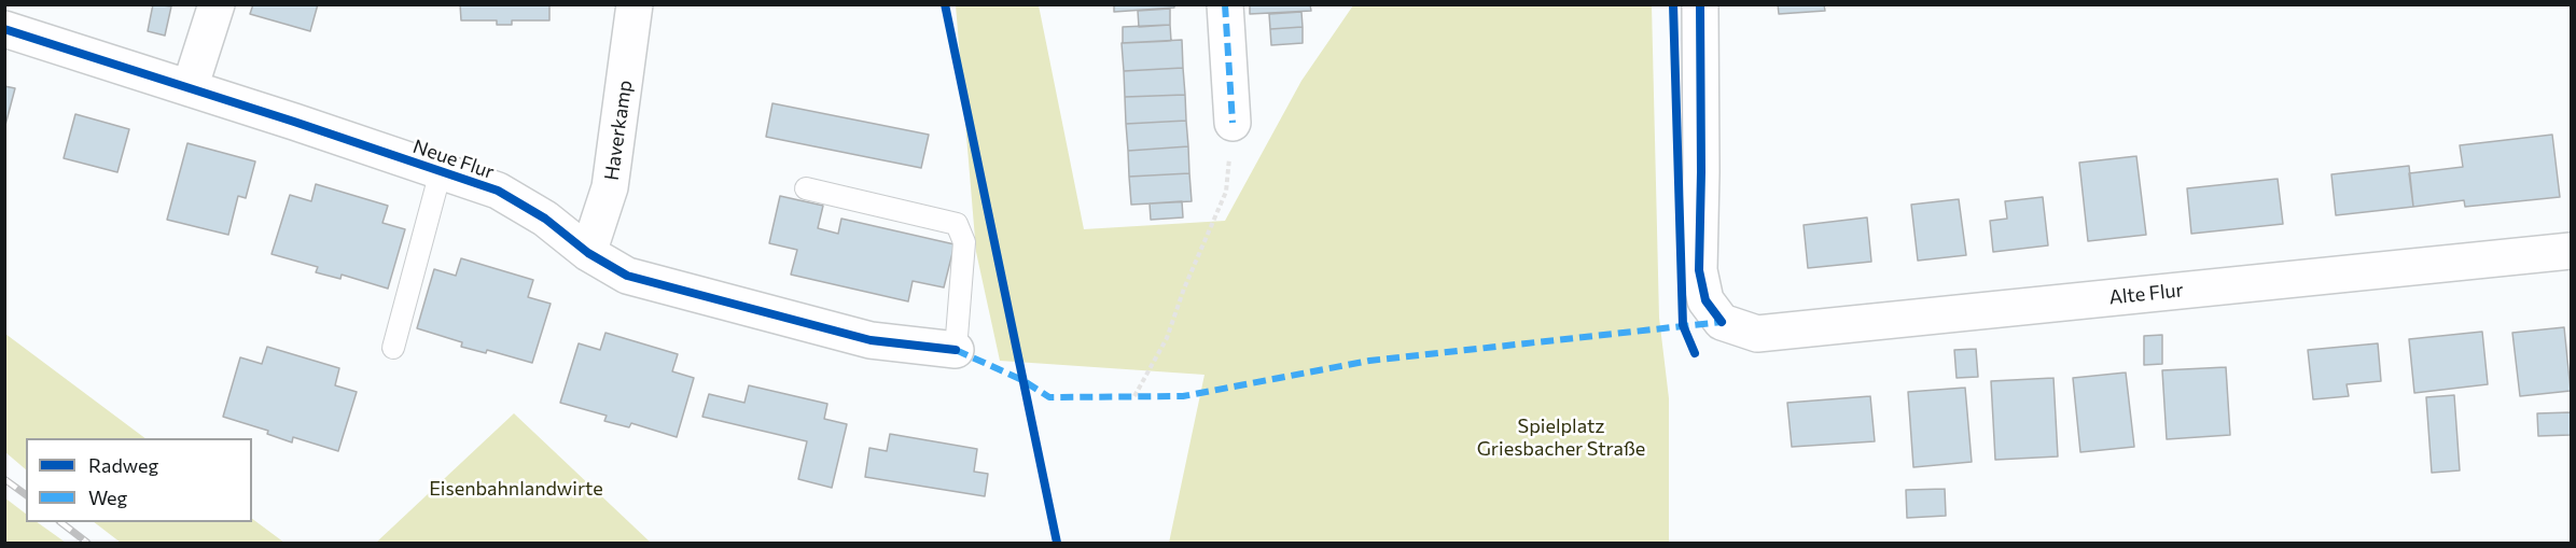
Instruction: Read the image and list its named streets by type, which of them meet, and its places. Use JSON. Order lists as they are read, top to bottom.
{
  "streets": {
    "street": ["Haverkamp", "Neue Flur", "Alte Flur"]
  },
  "crossings": [
    ["Haverkamp", "Neue Flur"]
  ],
  "parks": ["Spielplatz Griesbacher Straße", "Eisenbahnlandwirte"],
  "legend": ["Radweg", "Weg"]
}
